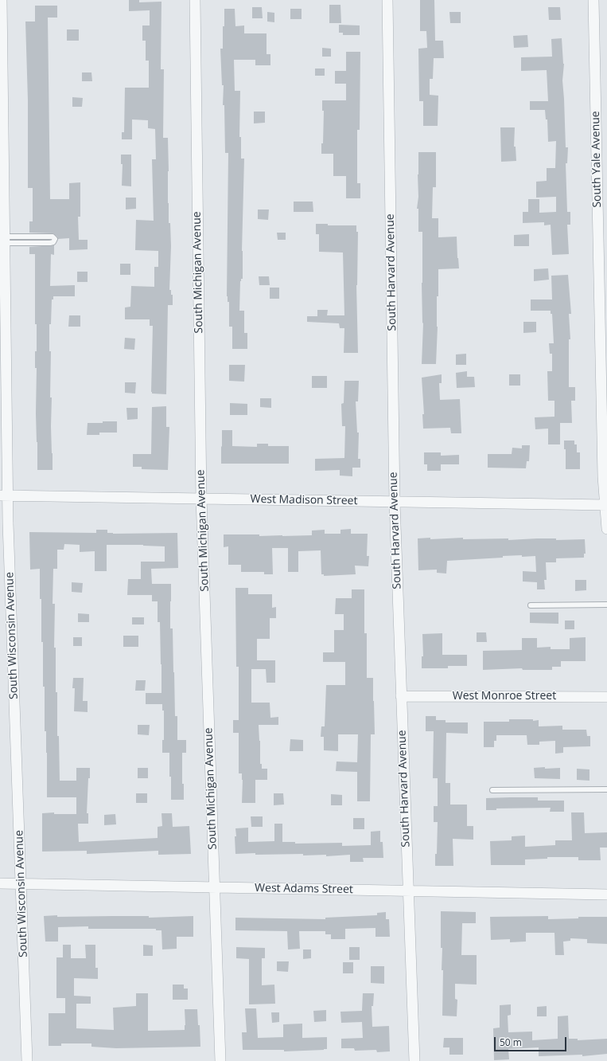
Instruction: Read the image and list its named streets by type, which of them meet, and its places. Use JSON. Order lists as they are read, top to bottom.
{
  "streets": {
    "street": [
      "South Yale Avenue",
      "South Michigan Avenue",
      "South Harvard Avenue",
      "West Madison Street",
      "South Wisconsin Avenue",
      "West Monroe Street",
      "West Adams Street"
    ]
  },
  "crossings": [
    ["South Yale Avenue", "West Madison Street"],
    ["South Michigan Avenue", "West Madison Street"],
    ["South Michigan Avenue", "West Adams Street"],
    ["South Harvard Avenue", "West Madison Street"],
    ["South Harvard Avenue", "West Monroe Street"],
    ["South Harvard Avenue", "West Adams Street"],
    ["West Madison Street", "South Wisconsin Avenue"],
    ["South Wisconsin Avenue", "West Adams Street"]
  ],
  "scale_bar": "50 m"
}
